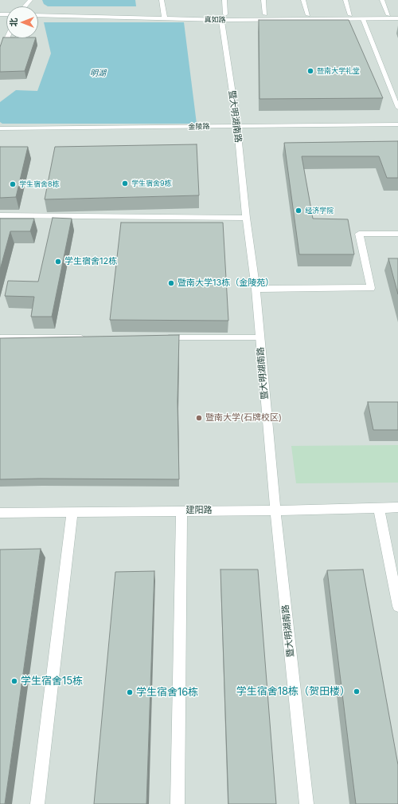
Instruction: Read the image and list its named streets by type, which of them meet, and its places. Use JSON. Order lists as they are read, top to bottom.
{
  "streets": {
    "street": [
      "真如路",
      "暨大明湖南路",
      "金陵路",
      "建阳路"
    ]
  },
  "crossings": [
    ["真如路", "暨大明湖南路"],
    ["暨大明湖南路", "金陵路"],
    ["暨大明湖南路", "建阳路"]
  ],
  "water": ["明湖"],
  "places": [
    "暨南大学礼堂",
    "学生宿舍9栋",
    "学生宿舍8栋",
    "经济学院",
    "学生宿舍12栋",
    "暨南大学13栋（金陵苑）",
    "暨南大学(石牌校区)",
    "学生宿舍15栋",
    "学生宿舍18栋（贺田楼）",
    "学生宿舍16栋"
  ],
  "north": "left"
}
